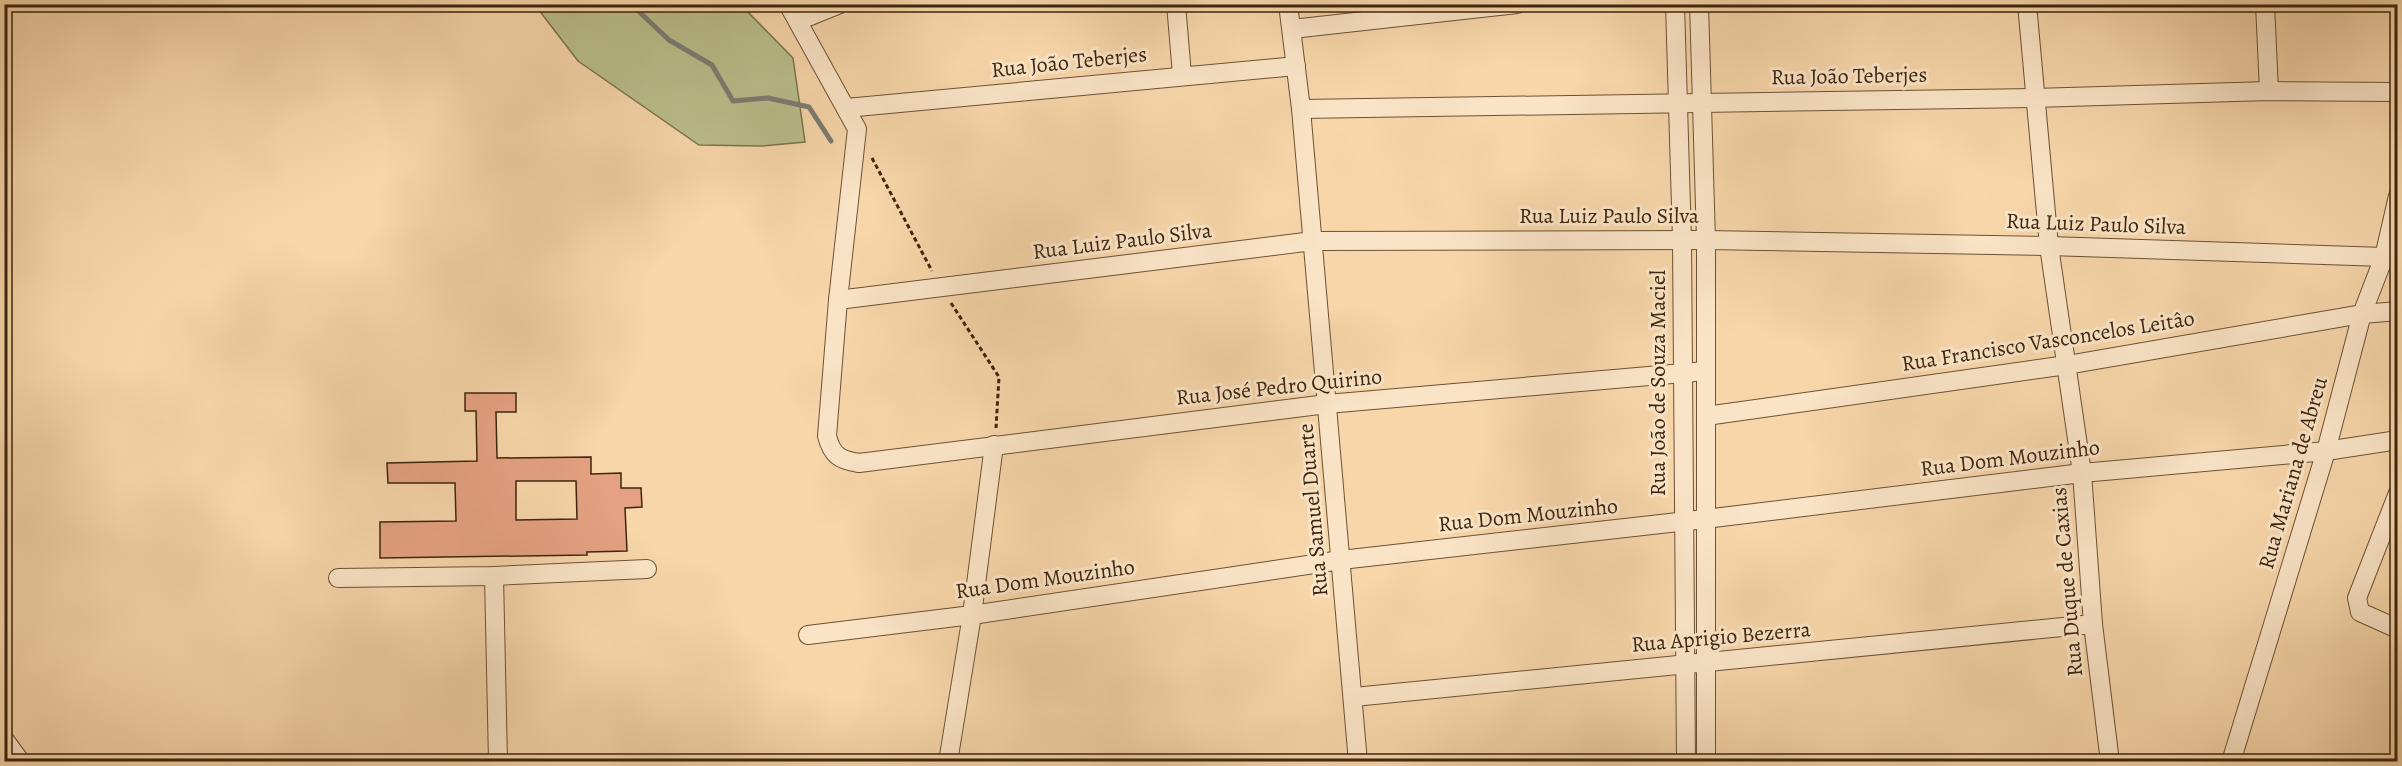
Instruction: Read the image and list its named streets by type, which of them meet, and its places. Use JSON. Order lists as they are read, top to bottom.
{
  "streets": {
    "street": [
      "Rua João Teberjes",
      "Rua Luiz Paulo Silva",
      "Rua Francisco Vasconcelos Leitâo",
      "Rua João de Souza Maciel",
      "Rua José Pedro Quirino",
      "Rua Dom Mouzinho",
      "Rua Mariana de Abreu",
      "Rua Samuel Duarte",
      "Rua Duque de Caxias",
      "Rua Aprigio Bezerra"
    ]
  },
  "crossings": [
    ["Rua João Teberjes", "Rua João de Souza Maciel"],
    ["Rua João Teberjes", "Rua Samuel Duarte"],
    ["Rua João Teberjes", "Rua Duque de Caxias"],
    ["Rua Luiz Paulo Silva", "Rua João de Souza Maciel"],
    ["Rua Luiz Paulo Silva", "Rua José Pedro Quirino"],
    ["Rua Luiz Paulo Silva", "Rua Mariana de Abreu"],
    ["Rua Luiz Paulo Silva", "Rua Samuel Duarte"],
    ["Rua Luiz Paulo Silva", "Rua Duque de Caxias"],
    ["Rua Francisco Vasconcelos Leitâo", "Rua Mariana de Abreu"],
    ["Rua Francisco Vasconcelos Leitâo", "Rua Duque de Caxias"],
    ["Rua João de Souza Maciel", "Rua José Pedro Quirino"],
    ["Rua João de Souza Maciel", "Rua Dom Mouzinho"],
    ["Rua João de Souza Maciel", "Rua Aprigio Bezerra"],
    ["Rua José Pedro Quirino", "Rua Samuel Duarte"],
    ["Rua Dom Mouzinho", "Rua Mariana de Abreu"],
    ["Rua Dom Mouzinho", "Rua Samuel Duarte"],
    ["Rua Dom Mouzinho", "Rua Duque de Caxias"],
    ["Rua Samuel Duarte", "Rua Aprigio Bezerra"],
    ["Rua Duque de Caxias", "Rua Aprigio Bezerra"]
  ]
}
